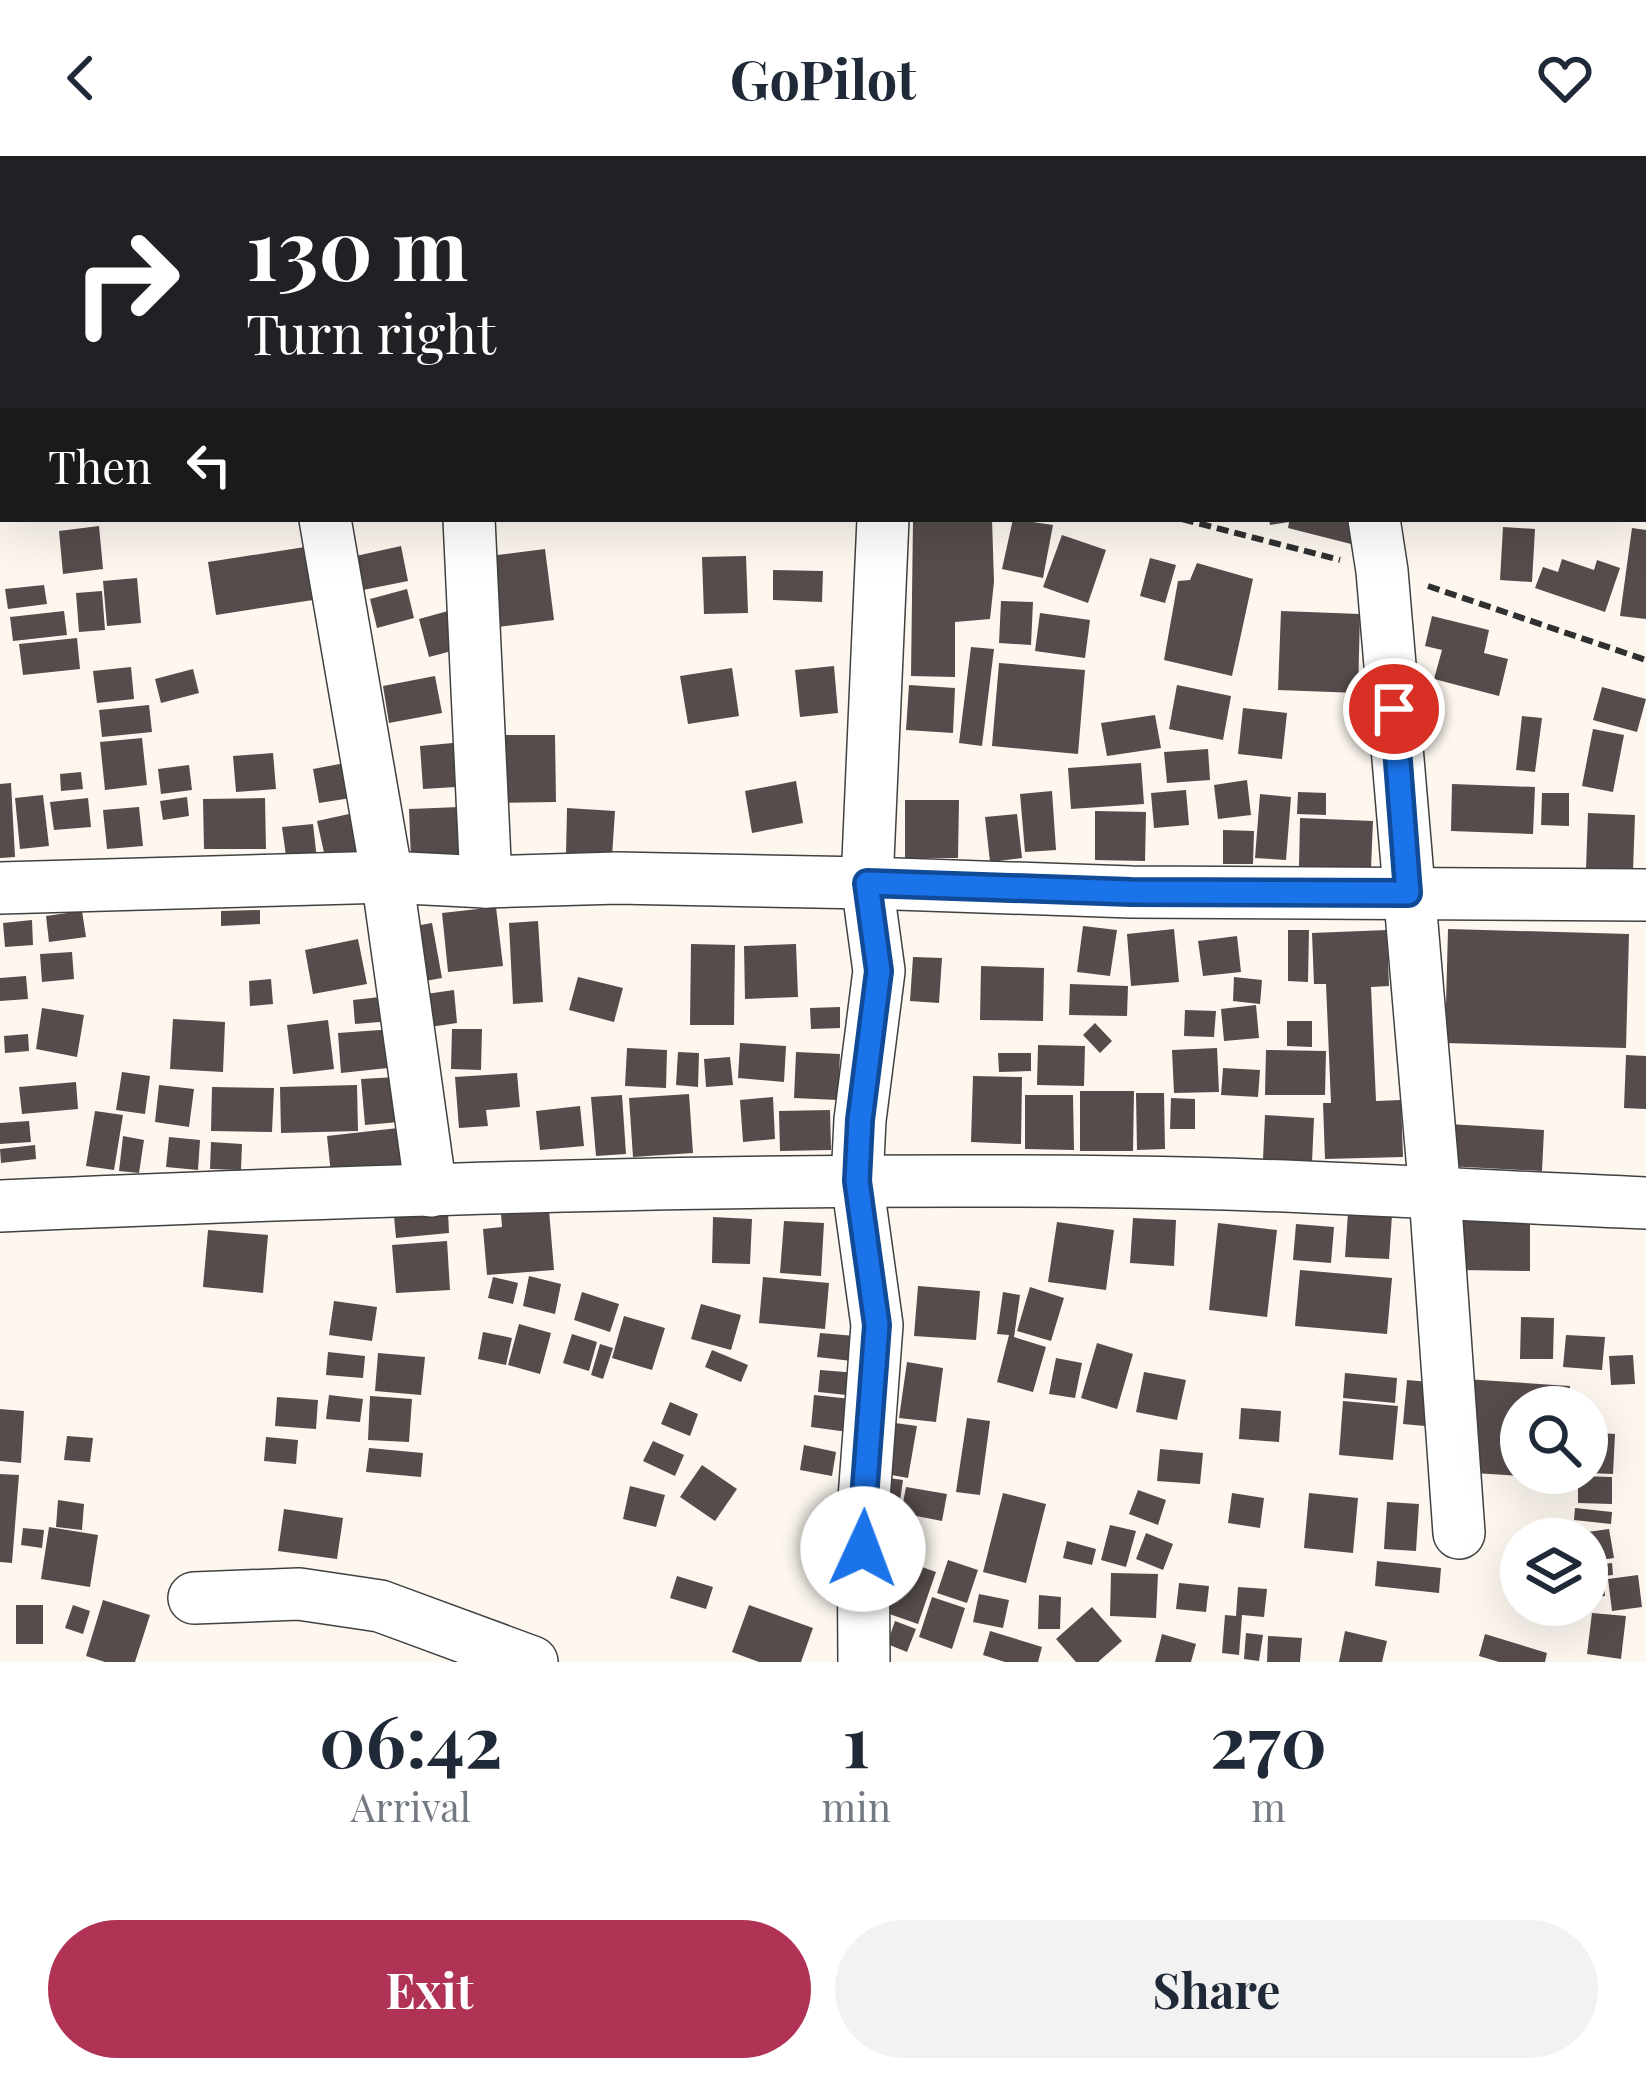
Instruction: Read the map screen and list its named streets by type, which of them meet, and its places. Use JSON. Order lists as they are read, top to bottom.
{
  "page": {
    "header": "GoPilot",
    "turn": ["130 m", "Turn right"],
    "then": "Then",
    "eta": [
      "06:42",
      "Arrival",
      "1",
      "min",
      "270",
      "m"
    ],
    "buttons": ["Exit", "Share"]
  }
}
